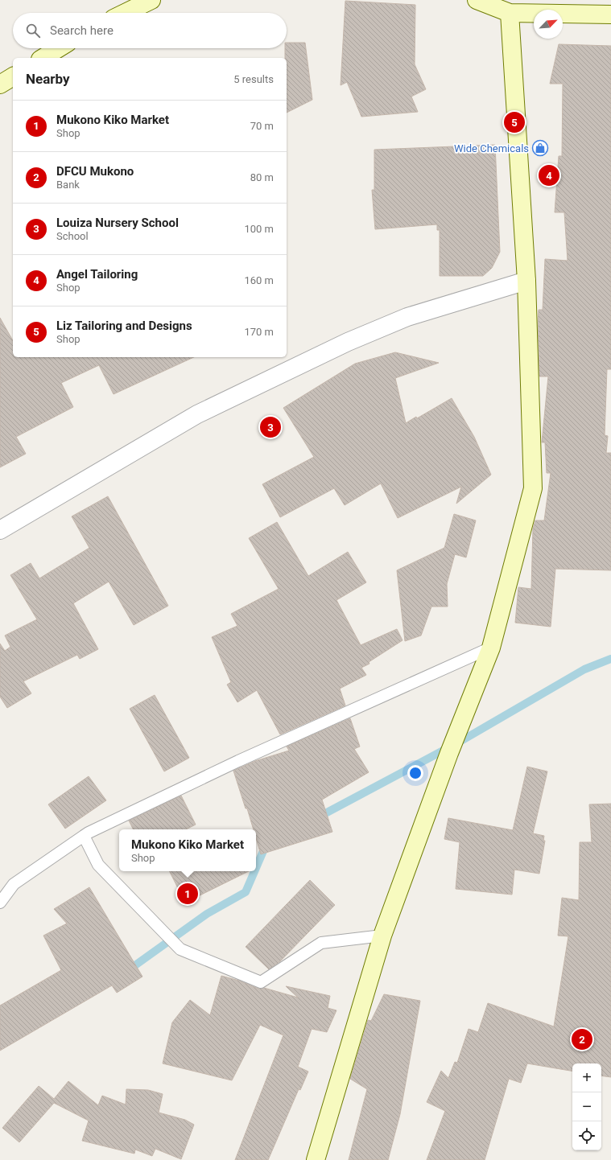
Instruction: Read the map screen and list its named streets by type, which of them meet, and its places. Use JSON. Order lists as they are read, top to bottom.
{
  "places": {
    "shop": ["Wide Chemicals"]
  },
  "north": "top right",
  "page": {
    "search": "Search here",
    "heading": ["Nearby", "5 results"],
    "list": [
      {
        "mark": "1",
        "name": "Mukono Kiko Market",
        "note": "Shop",
        "value": "70 m"
      },
      {
        "mark": "2",
        "name": "DFCU Mukono",
        "note": "Bank",
        "value": "80 m"
      },
      {
        "mark": "3",
        "name": "Louiza Nursery School",
        "note": "School",
        "value": "100 m"
      },
      {
        "mark": "4",
        "name": "Angel Tailoring",
        "note": "Shop",
        "value": "160 m"
      },
      {
        "mark": "5",
        "name": "Liz Tailoring and Designs",
        "note": "Shop",
        "value": "170 m"
      }
    ],
    "pins": [
      "5",
      "4",
      "3",
      "1",
      "2"
    ],
    "popup": ["Mukono Kiko Market", "Shop"],
    "map_buttons": ["+", "−"]
  }
}
